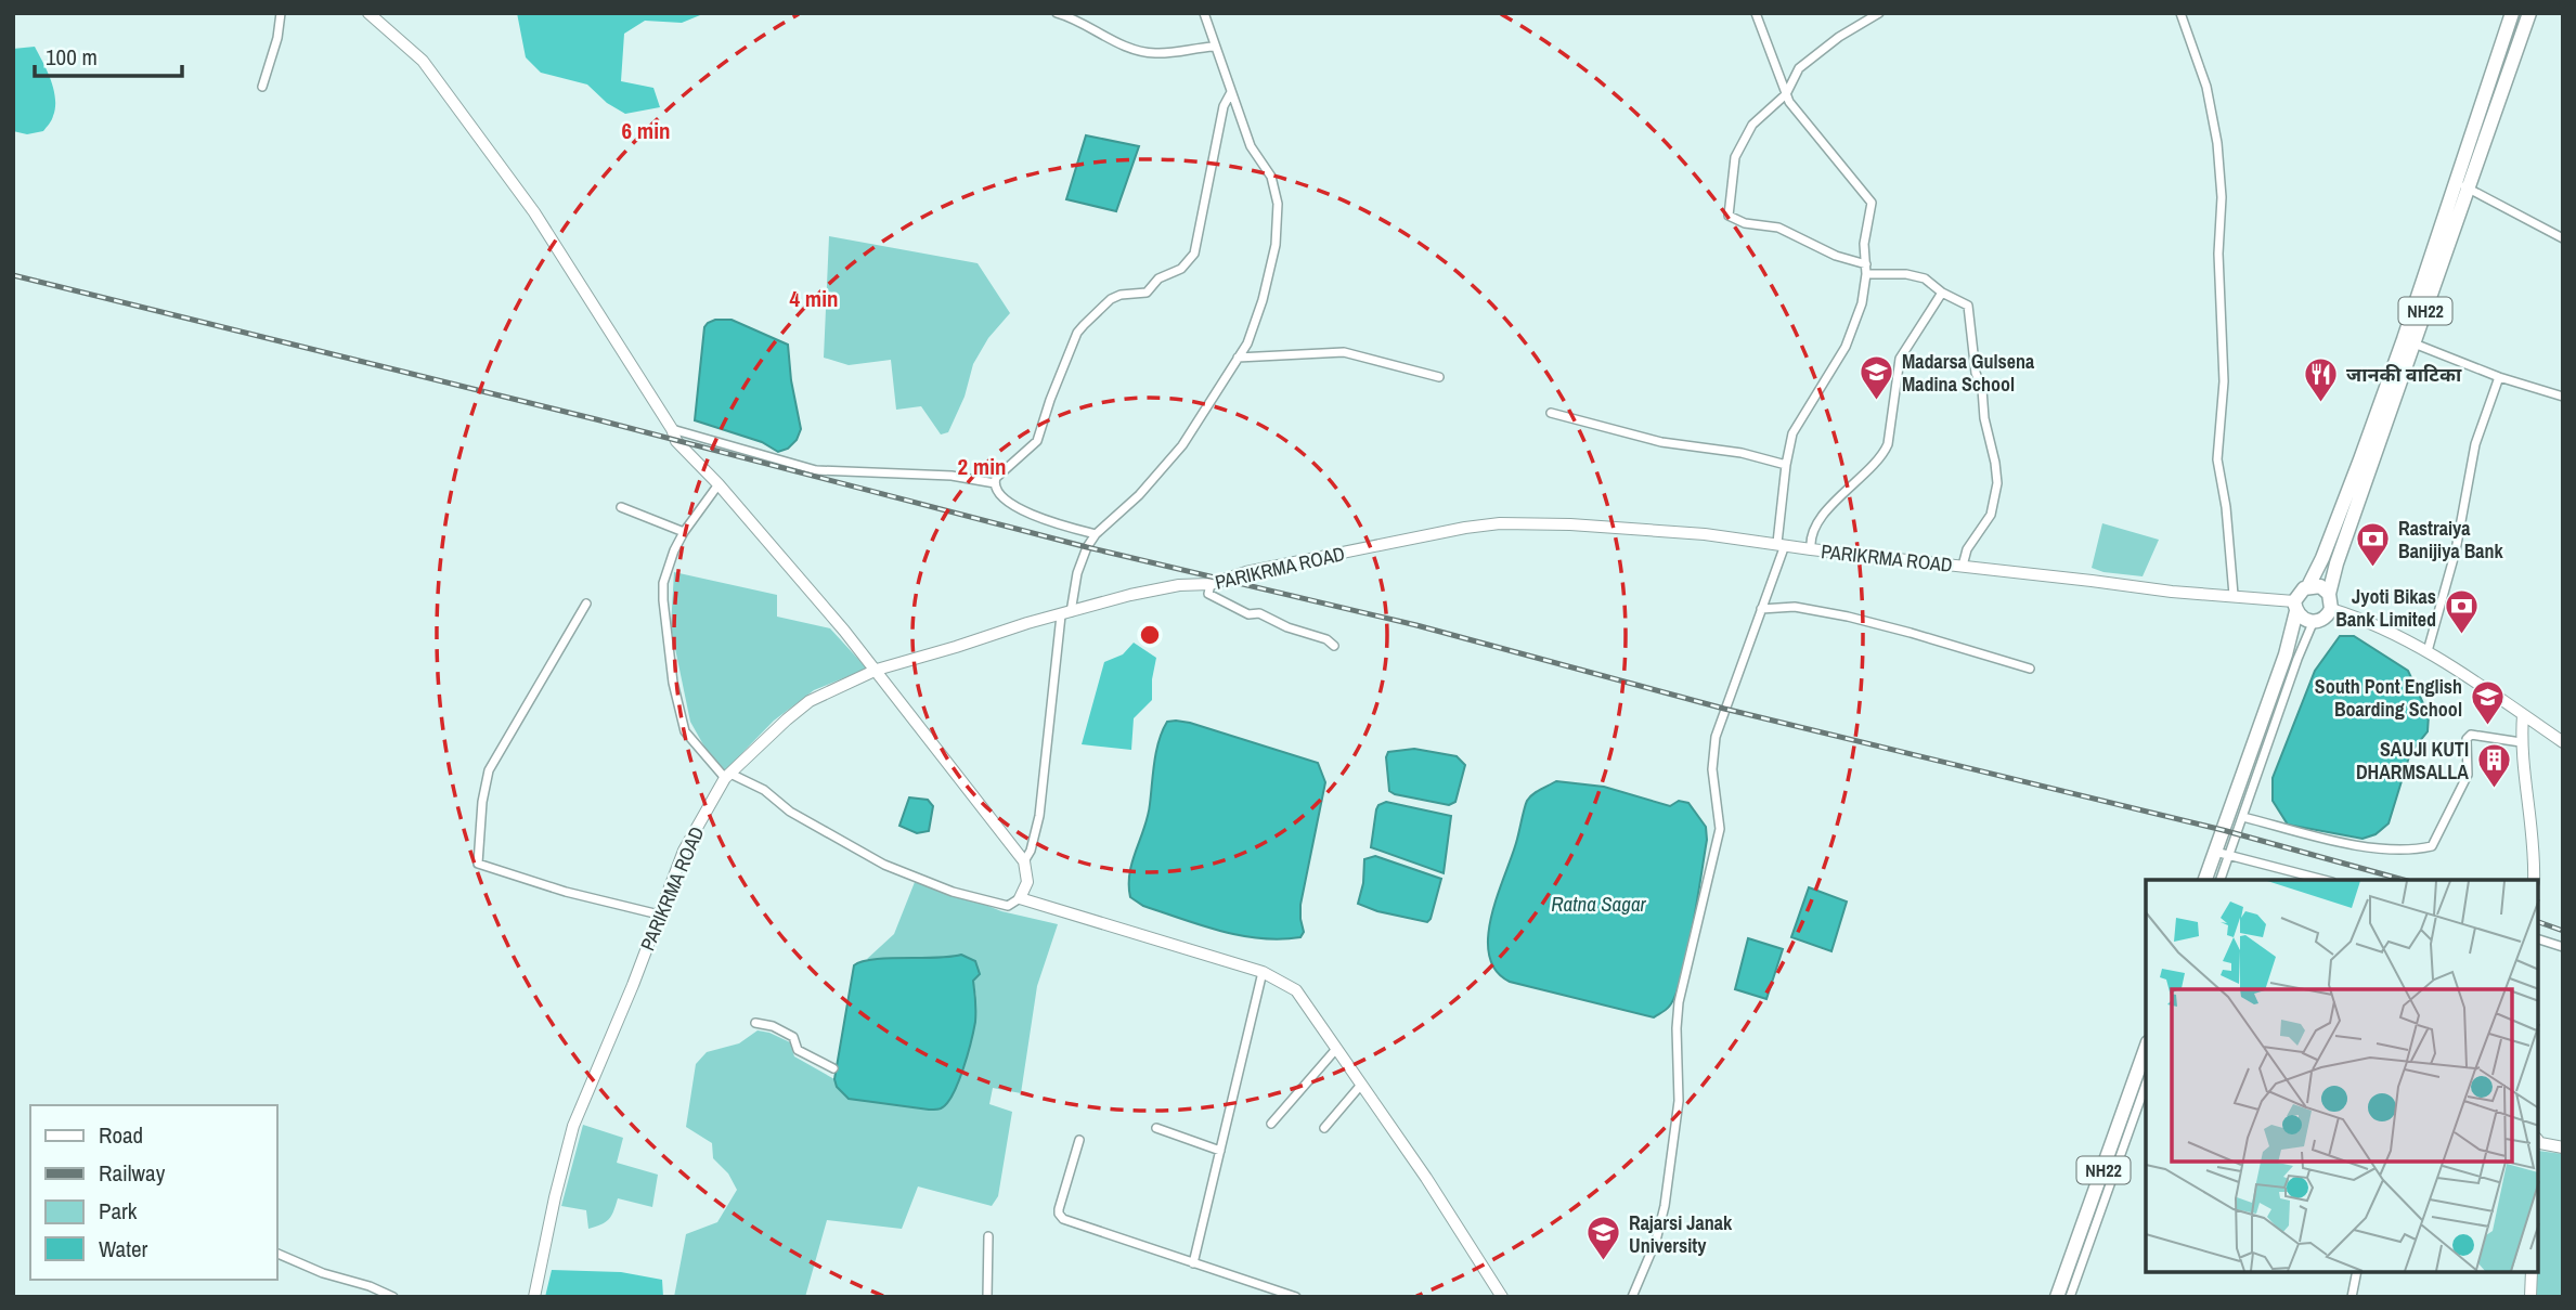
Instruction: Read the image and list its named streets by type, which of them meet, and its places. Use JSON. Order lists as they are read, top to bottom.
{
  "streets": {
    "highway": ["NH22"],
    "street": ["PARIKRMA ROAD"]
  },
  "crossings": [
    ["NH22", "PARIKRMA ROAD"]
  ],
  "water": ["Ratna Sagar"],
  "places": {
    "school or university": ["Madarsa Gulsena Madina School", "South Pont English Boarding School", "Rajarsi Janak University"],
    "restaurant": ["जानकी वाटिका"],
    "bank": ["Rastraiya Banijiya Bank", "Jyoti Bikas Bank Limited"],
    "building": ["SAUJI KUTI DHARMSALLA"]
  },
  "legend": [
    "Road",
    "Railway",
    "Park",
    "Water"
  ],
  "scale_bar": "100 m",
  "rings": ["6 min", "4 min", "2 min"]
}
